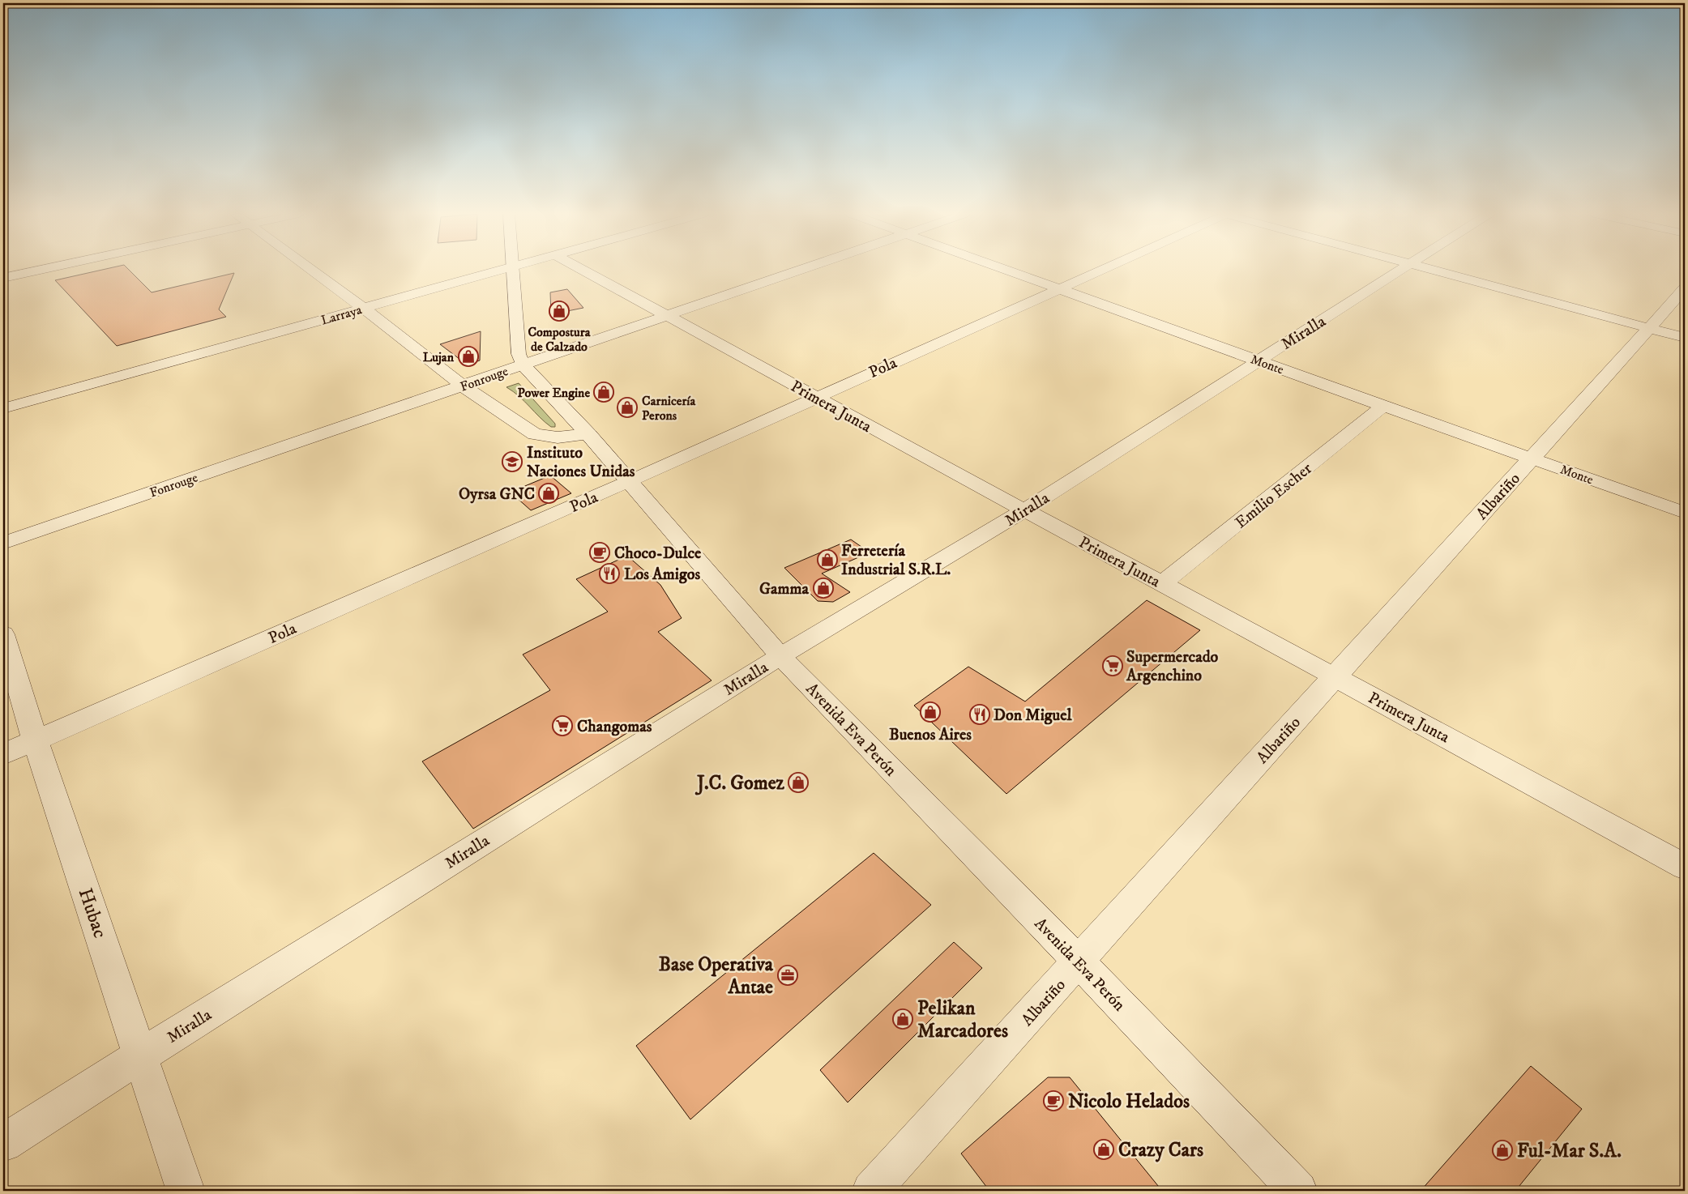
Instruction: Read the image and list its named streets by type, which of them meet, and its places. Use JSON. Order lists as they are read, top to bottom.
{
  "streets": {
    "street": [
      "Larraya",
      "Miralla",
      "Monte",
      "Pola",
      "Fonrouge",
      "Primera Junta",
      "Emilio Escher",
      "Albariño",
      "Avenida Eva Perón",
      "Hubac"
    ]
  },
  "crossings": [
    ["Miralla", "Monte"],
    ["Miralla", "Primera Junta"],
    ["Miralla", "Avenida Eva Perón"],
    ["Miralla", "Hubac"],
    ["Monte", "Pola"],
    ["Monte", "Emilio Escher"],
    ["Monte", "Albariño"],
    ["Pola", "Primera Junta"],
    ["Pola", "Avenida Eva Perón"],
    ["Pola", "Hubac"],
    ["Fonrouge", "Primera Junta"],
    ["Fonrouge", "Avenida Eva Perón"],
    ["Primera Junta", "Emilio Escher"],
    ["Primera Junta", "Albariño"],
    ["Albariño", "Avenida Eva Perón"]
  ],
  "places": {
    "shop": [
      "Compostura de Calzado",
      "Lujan",
      "Power Engine",
      "Carnicería Perons",
      "Oyrsa GNC",
      "Ferretería Industrial S.R.L.",
      "Gamma",
      "Buenos Aires",
      "J.C. Gomez",
      "Pelikan Marcadores",
      "Crazy Cars",
      "Ful-Mar S.A."
    ],
    "school or university": ["Instituto Naciones Unidas"],
    "cafe": ["Choco-Dulce", "Nicolo Helados"],
    "restaurant": ["Los Amigos", "Don Miguel"],
    "supermarket": ["Supermercado Argenchino", "Changomas"],
    "office": ["Base Operativa Antae"]
  }
}
